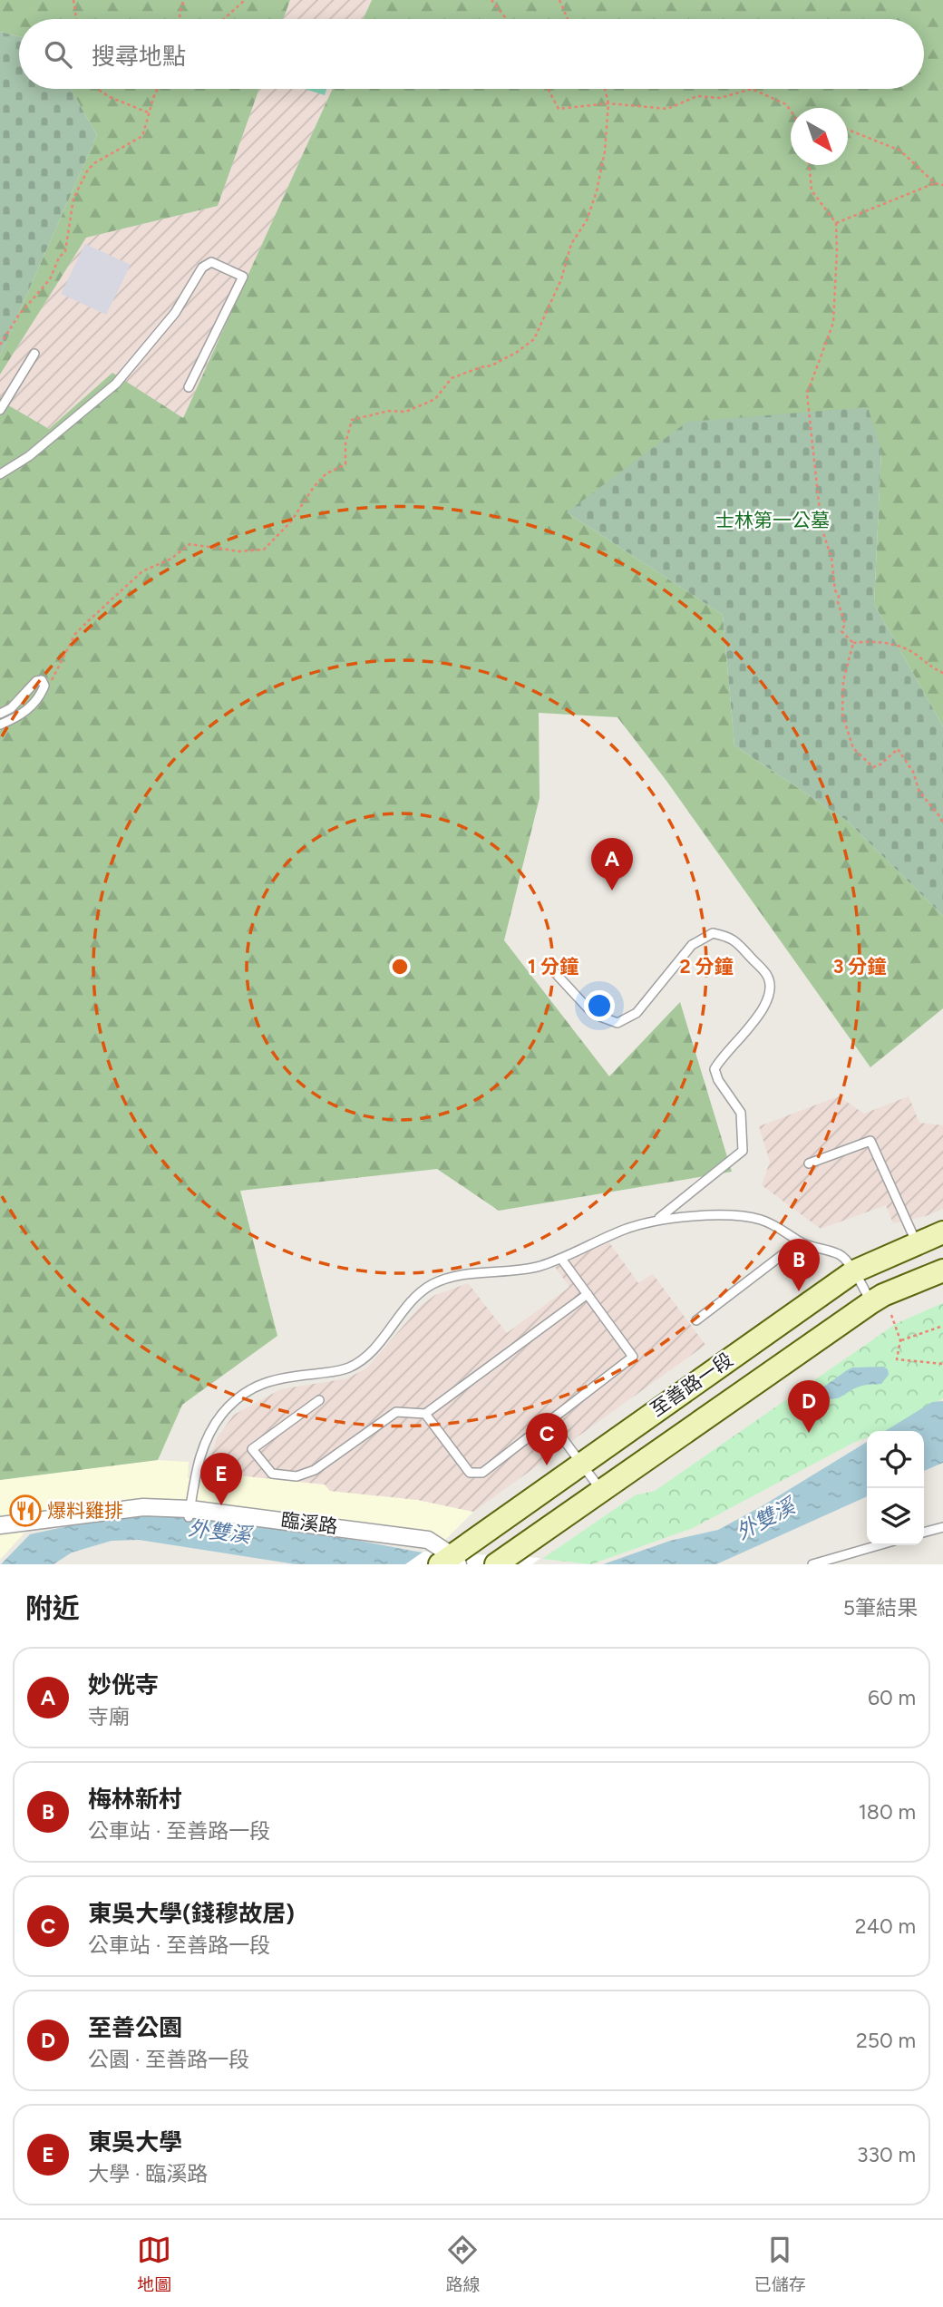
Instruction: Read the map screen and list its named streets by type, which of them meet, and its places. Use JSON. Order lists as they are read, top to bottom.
{
  "streets": {
    "main road": ["至善路一段"],
    "street": ["臨溪路"]
  },
  "crossings": [
    ["至善路一段", "臨溪路"]
  ],
  "water": ["外雙溪"],
  "parks": ["士林第一公墓"],
  "places": {
    "restaurant": ["爆料雞排"]
  },
  "north": "bottom right",
  "page": {
    "search": "搜尋地點",
    "pins": [
      "A",
      "B",
      "D",
      "C",
      "E"
    ],
    "heading": ["附近", "5筆結果"],
    "list": [
      {
        "mark": "A",
        "name": "妙侊寺",
        "note": "寺廟",
        "value": "60 m"
      },
      {
        "mark": "B",
        "name": "梅林新村",
        "note": "公車站 · 至善路一段",
        "value": "180 m"
      },
      {
        "mark": "C",
        "name": "東吳大學(錢穆故居)",
        "note": "公車站 · 至善路一段",
        "value": "240 m"
      },
      {
        "mark": "D",
        "name": "至善公園",
        "note": "公園 · 至善路一段",
        "value": "250 m"
      },
      {
        "mark": "E",
        "name": "東吳大學",
        "note": "大學 · 臨溪路",
        "value": "330 m"
      }
    ],
    "nav": ["地圖", "路線", "已儲存"]
  },
  "rings": ["1 分鐘", "2 分鐘", "3 分鐘"]
}
